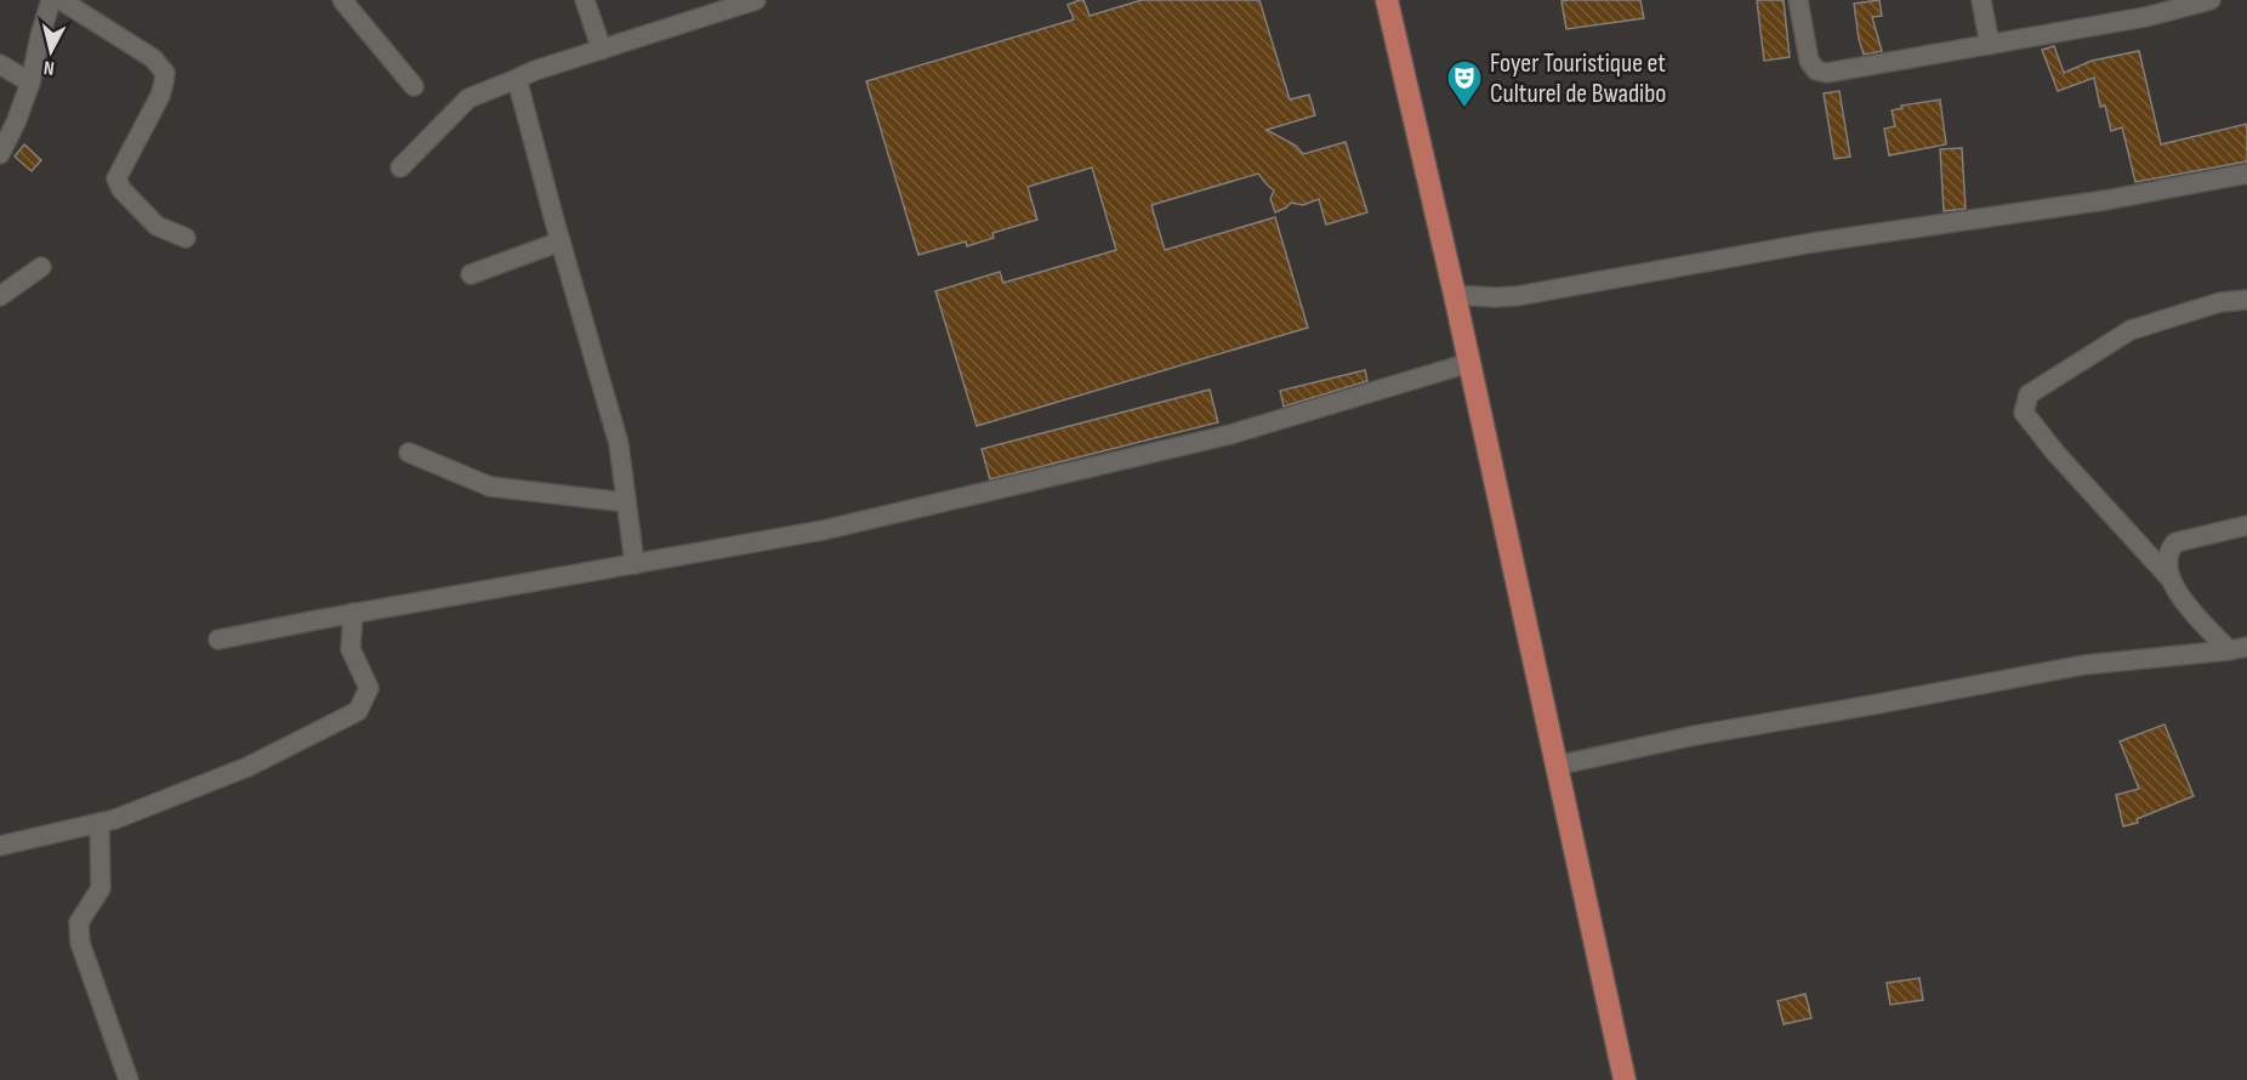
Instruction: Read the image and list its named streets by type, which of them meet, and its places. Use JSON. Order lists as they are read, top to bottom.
{
  "places": {
    "theatre": ["Foyer Touristique et Culturel de Bwadibo"]
  },
  "north": "bottom"
}
